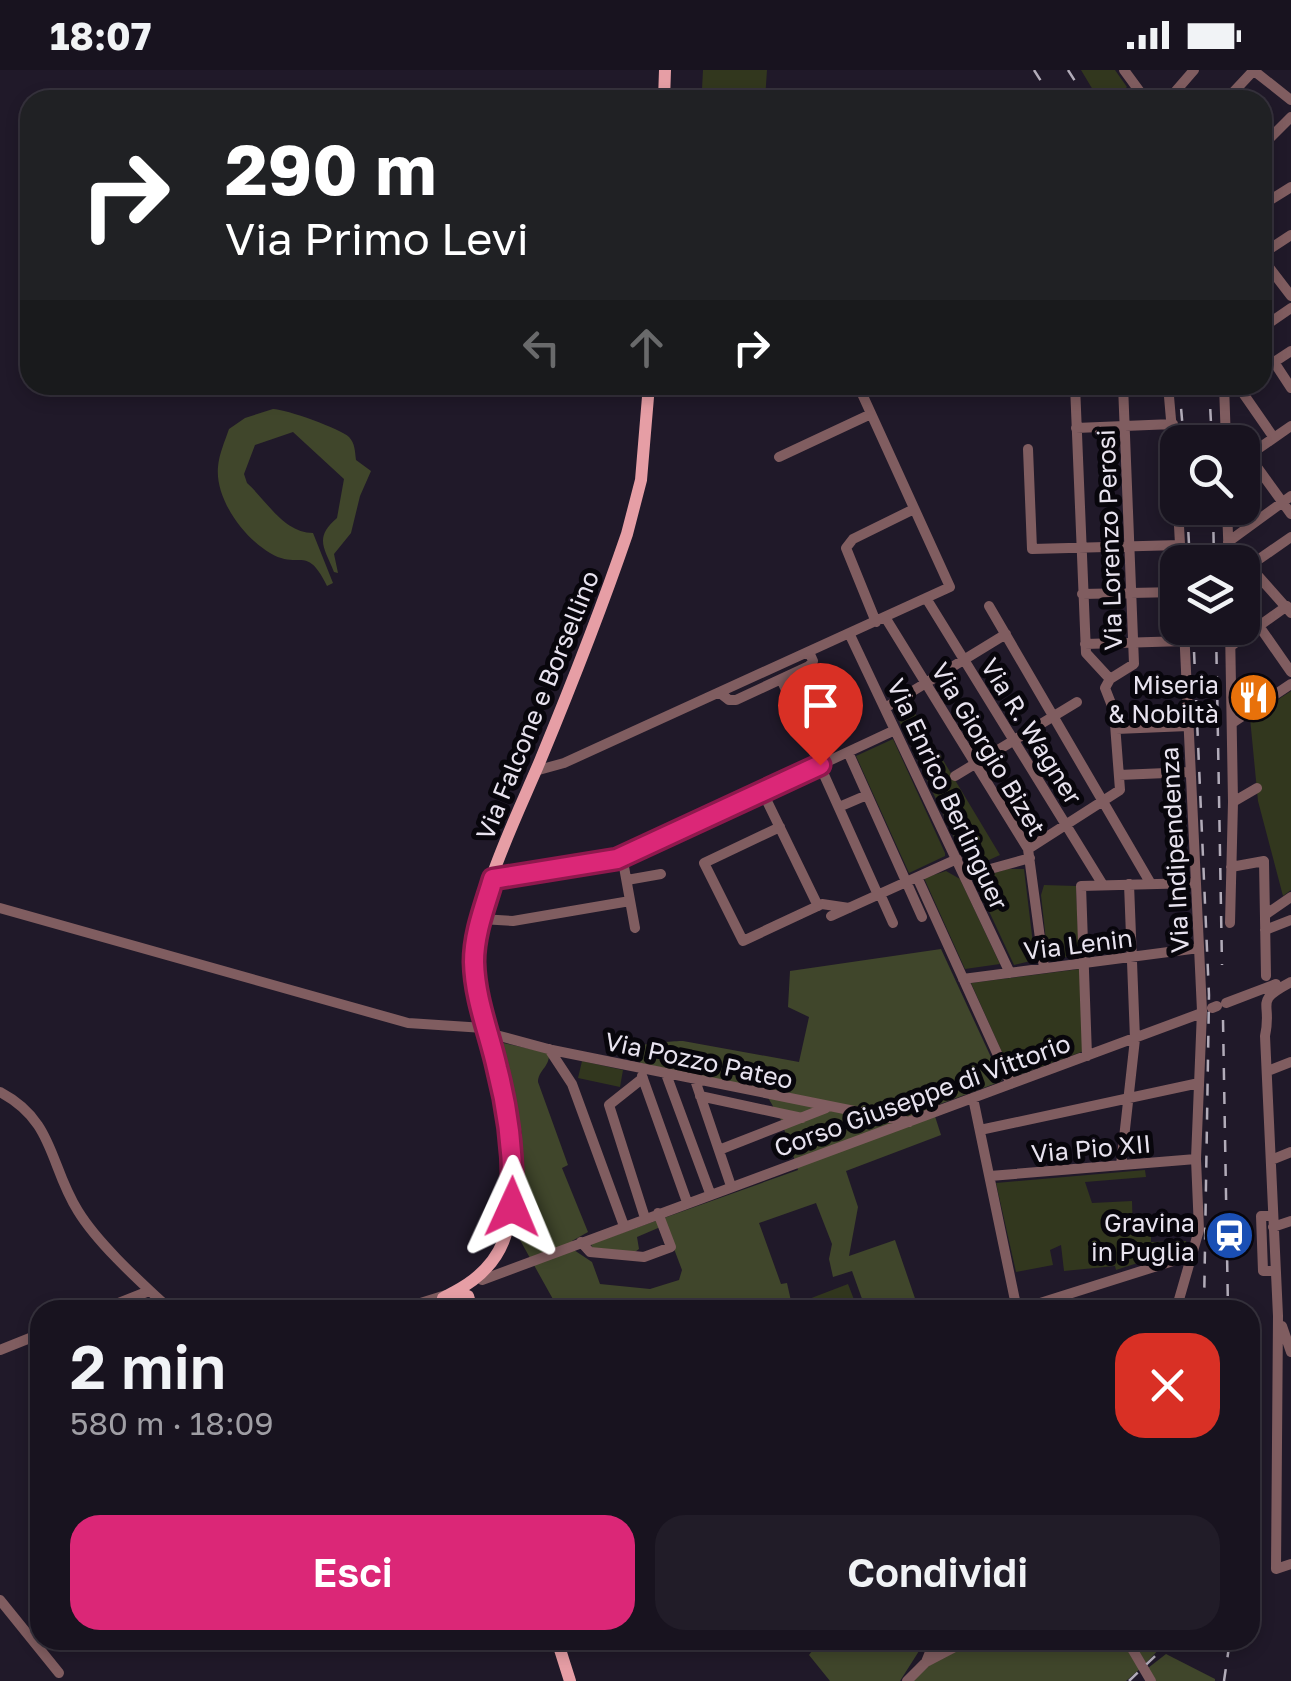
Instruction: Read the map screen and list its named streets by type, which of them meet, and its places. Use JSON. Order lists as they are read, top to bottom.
{
  "streets": {
    "main road": ["Via Falcone e Borsellino"],
    "street": [
      "Via Lorenzo Perosi",
      "Via R. Wagner",
      "Via Giorgio Bizet",
      "Via Enrico Berlinguer",
      "Via Indipendenza",
      "Via Lenin",
      "Via Pozzo Pateo",
      "Corso Giuseppe di Vittorio",
      "Via Pio XII"
    ]
  },
  "crossings": [
    ["Via Falcone e Borsellino", "Via Pozzo Pateo"],
    ["Via Falcone e Borsellino", "Corso Giuseppe di Vittorio"],
    ["Via Giorgio Bizet", "Via Lenin"],
    ["Via Enrico Berlinguer", "Via Lenin"],
    ["Via Indipendenza", "Via Lenin"],
    ["Via Indipendenza", "Corso Giuseppe di Vittorio"],
    ["Via Indipendenza", "Via Pio XII"],
    ["Via Pozzo Pateo", "Corso Giuseppe di Vittorio"]
  ],
  "places": {
    "restaurant": ["Miseria & Nobiltà"],
    "station": ["Gravina in Puglia"]
  },
  "page": {
    "status": "18:07",
    "turn": ["290 m", "Via Primo Levi"],
    "heading": ["2 min", "580 m · 18:09"],
    "buttons": ["Esci", "Condividi"]
  }
}
